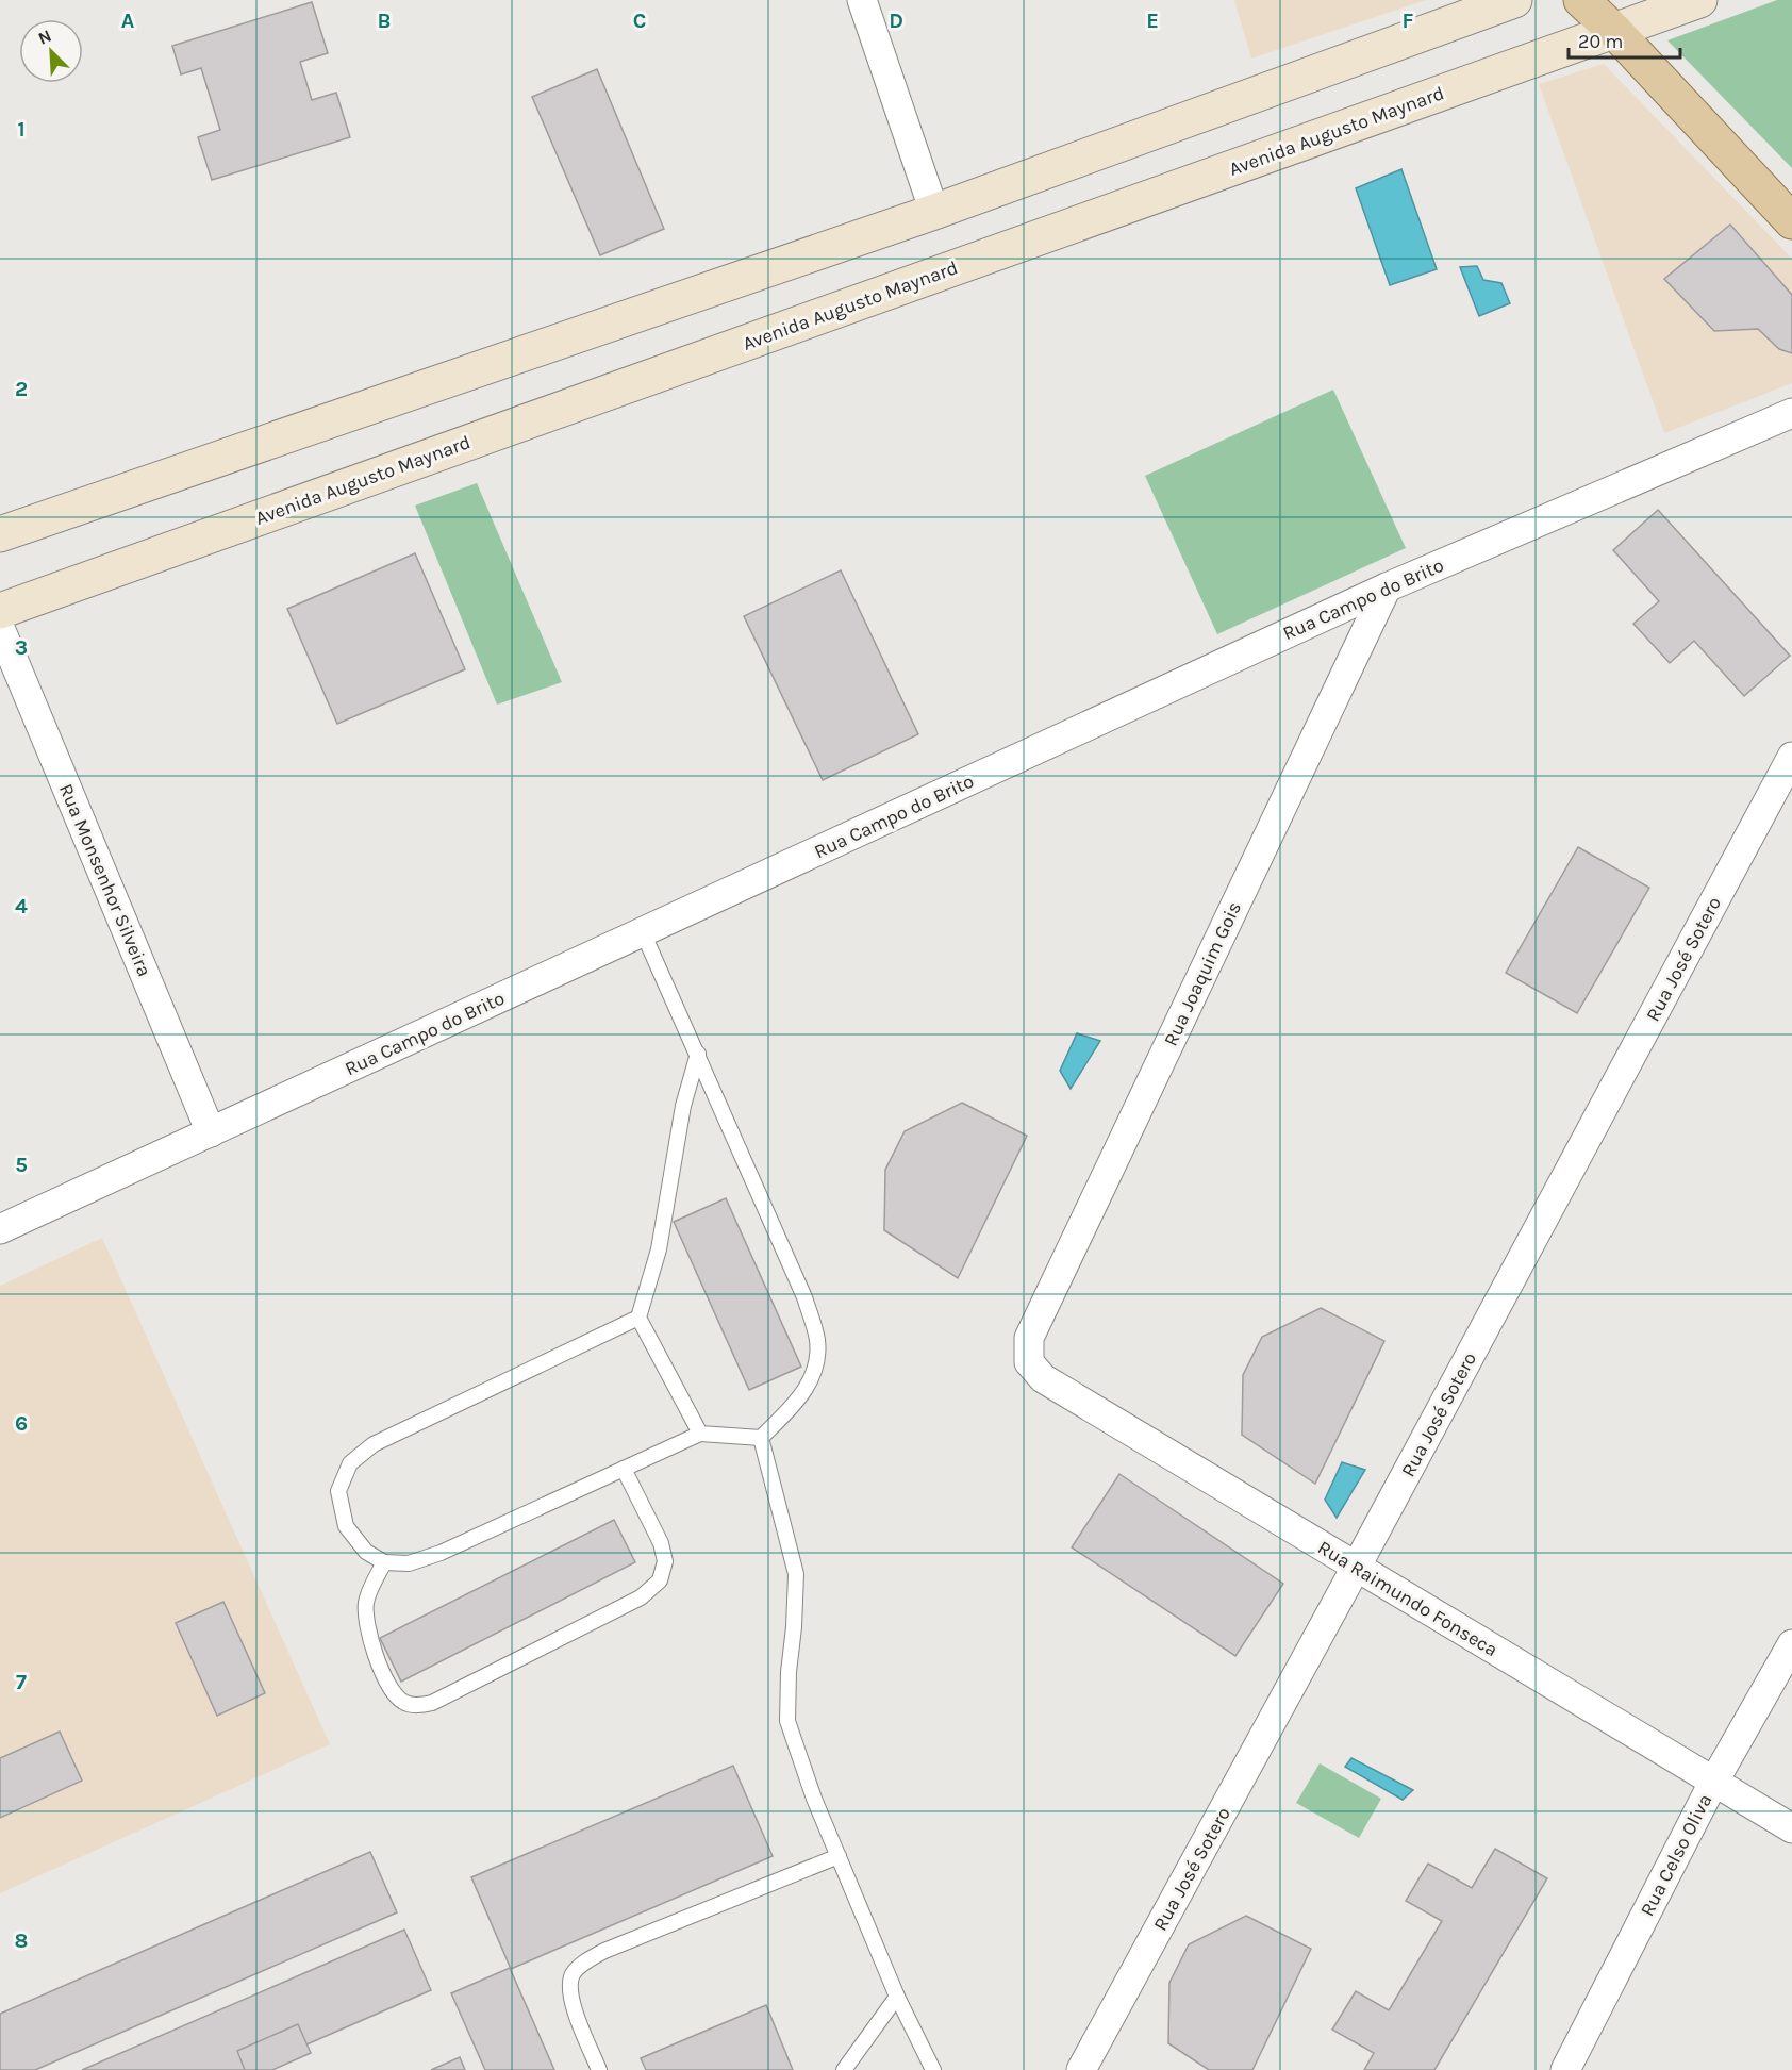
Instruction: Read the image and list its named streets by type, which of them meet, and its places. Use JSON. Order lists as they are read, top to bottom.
{
  "streets": {
    "street": [
      "Avenida Augusto Maynard",
      "Rua Campo do Brito",
      "Rua Monsenhor Silveira",
      "Rua José Sotero",
      "Rua Joaquim Gois",
      "Rua Raimundo Fonseca",
      "Rua Celso Oliva"
    ]
  },
  "crossings": [
    ["Rua Campo do Brito", "Rua Monsenhor Silveira"],
    ["Rua Campo do Brito", "Rua Joaquim Gois"],
    ["Rua José Sotero", "Rua Raimundo Fonseca"],
    ["Rua Joaquim Gois", "Rua Raimundo Fonseca"],
    ["Rua Raimundo Fonseca", "Rua Celso Oliva"]
  ],
  "scale_bar": "20 m",
  "north": "top left",
  "grid": {
    "columns": [
      "A",
      "B",
      "C",
      "D",
      "E",
      "F"
    ],
    "rows": [
      "1",
      "2",
      "3",
      "4",
      "5",
      "6",
      "7",
      "8"
    ]
  }
}
